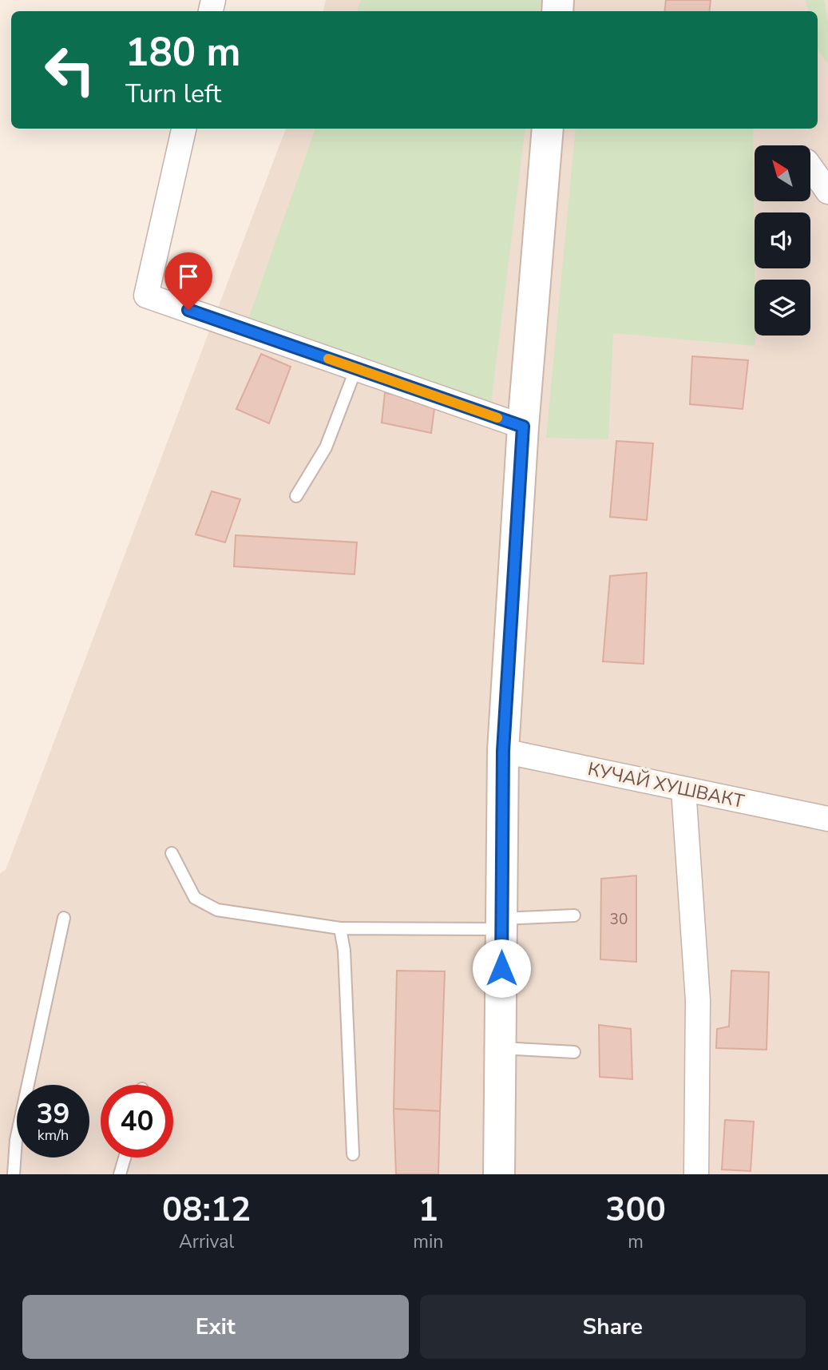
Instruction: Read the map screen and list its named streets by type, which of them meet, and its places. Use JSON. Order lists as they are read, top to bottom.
{
  "streets": {
    "street": ["КУЧАЙ ХУШВАКТ"]
  },
  "house_numbers": ["30"],
  "north": "top left",
  "page": {
    "turn": ["180 m", "Turn left"],
    "speed": "39 km/h",
    "limit": "40",
    "eta": [
      "08:12",
      "Arrival",
      "1",
      "min",
      "300",
      "m"
    ],
    "buttons": ["Exit", "Share"]
  }
}
